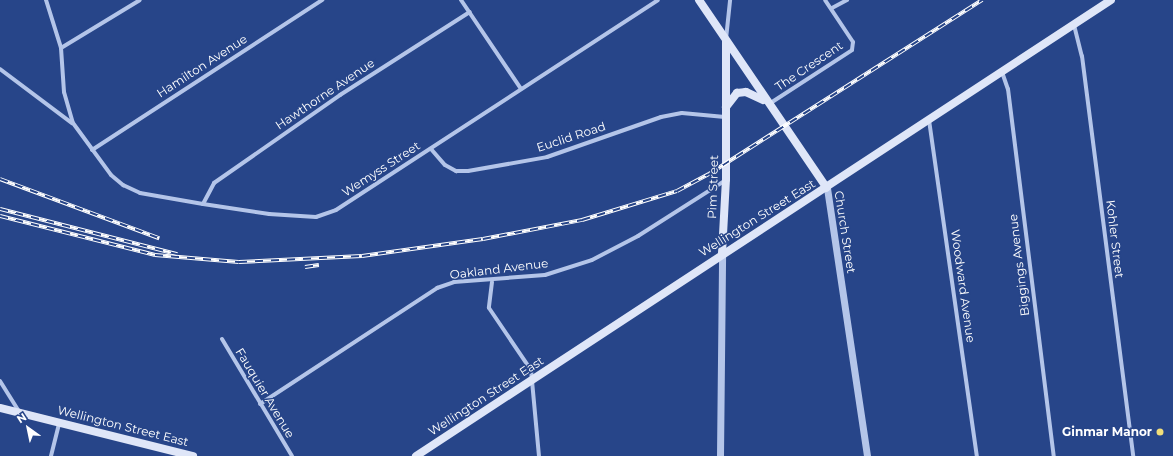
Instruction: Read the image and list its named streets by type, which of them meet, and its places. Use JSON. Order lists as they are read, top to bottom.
{
  "streets": {
    "main road": ["Pim Street", "Wellington Street East", "Church Street"],
    "street": [
      "Hamilton Avenue",
      "The Crescent",
      "Hawthorne Avenue",
      "Euclid Road",
      "Wemyss Street",
      "Kohler Street",
      "Biggings Avenue",
      "Oakland Avenue",
      "Woodward Avenue",
      "Fauquier Avenue"
    ]
  },
  "crossings": [
    ["Hamilton Avenue", "Wemyss Street"],
    ["The Crescent", "Church Street"],
    ["Hawthorne Avenue", "Wemyss Street"],
    ["Euclid Road", "Wemyss Street"],
    ["Euclid Road", "Pim Street"],
    ["Pim Street", "Wellington Street East"],
    ["Pim Street", "Church Street"],
    ["Pim Street", "Oakland Avenue"],
    ["Wellington Street East", "Church Street"],
    ["Wellington Street East", "Kohler Street"],
    ["Wellington Street East", "Biggings Avenue"],
    ["Wellington Street East", "Woodward Avenue"],
    ["Oakland Avenue", "Fauquier Avenue"]
  ],
  "places": ["Ginmar Manor"],
  "north": "top left"
}
